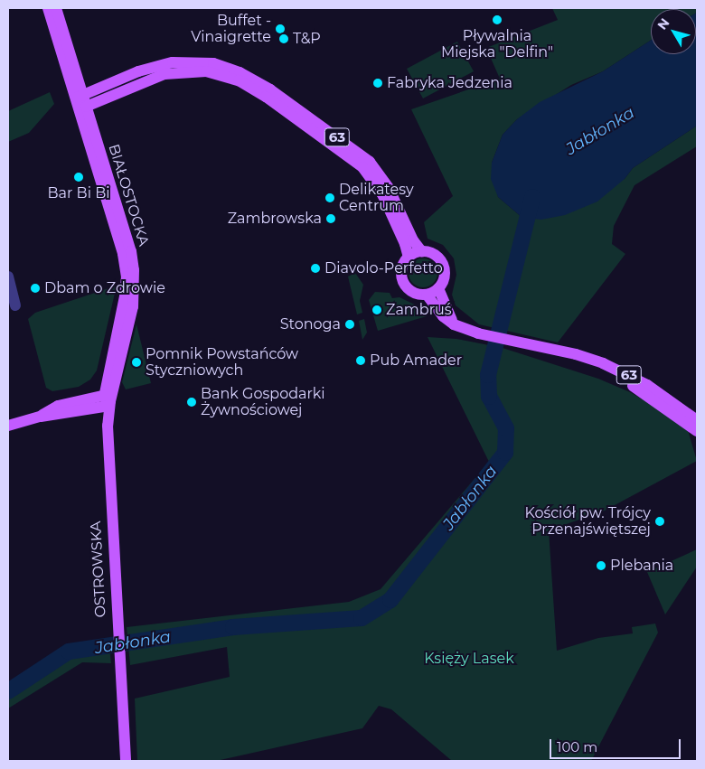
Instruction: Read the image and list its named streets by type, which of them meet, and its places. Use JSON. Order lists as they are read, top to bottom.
{
  "streets": {
    "main road": ["63", "BIAŁOSTOCKA", "OSTROWSKA"]
  },
  "crossings": [
    ["63", "BIAŁOSTOCKA"],
    ["BIAŁOSTOCKA", "OSTROWSKA"]
  ],
  "water": ["Jabłonka"],
  "parks": ["Księży Lasek"],
  "places": [
    "Pływalnia Miejska \"Delfin\"",
    "Buffet - Vinaigrette",
    "T&P",
    "Fabryka Jedzenia",
    "Bar Bi Bi",
    "Delikatesy Centrum",
    "Zambrowska",
    "Diavolo-Perfetto",
    "Dbam o Zdrowie",
    "Zambruś",
    "Stonoga",
    "Pub Amader",
    "Pomnik Powstańców Styczniowych",
    "Bank Gospodarki Żywnościowej",
    "Kościół pw. Trójcy Przenajświętszej",
    "Plebania"
  ],
  "scale_bar": "100 m",
  "north": "top left"
}
